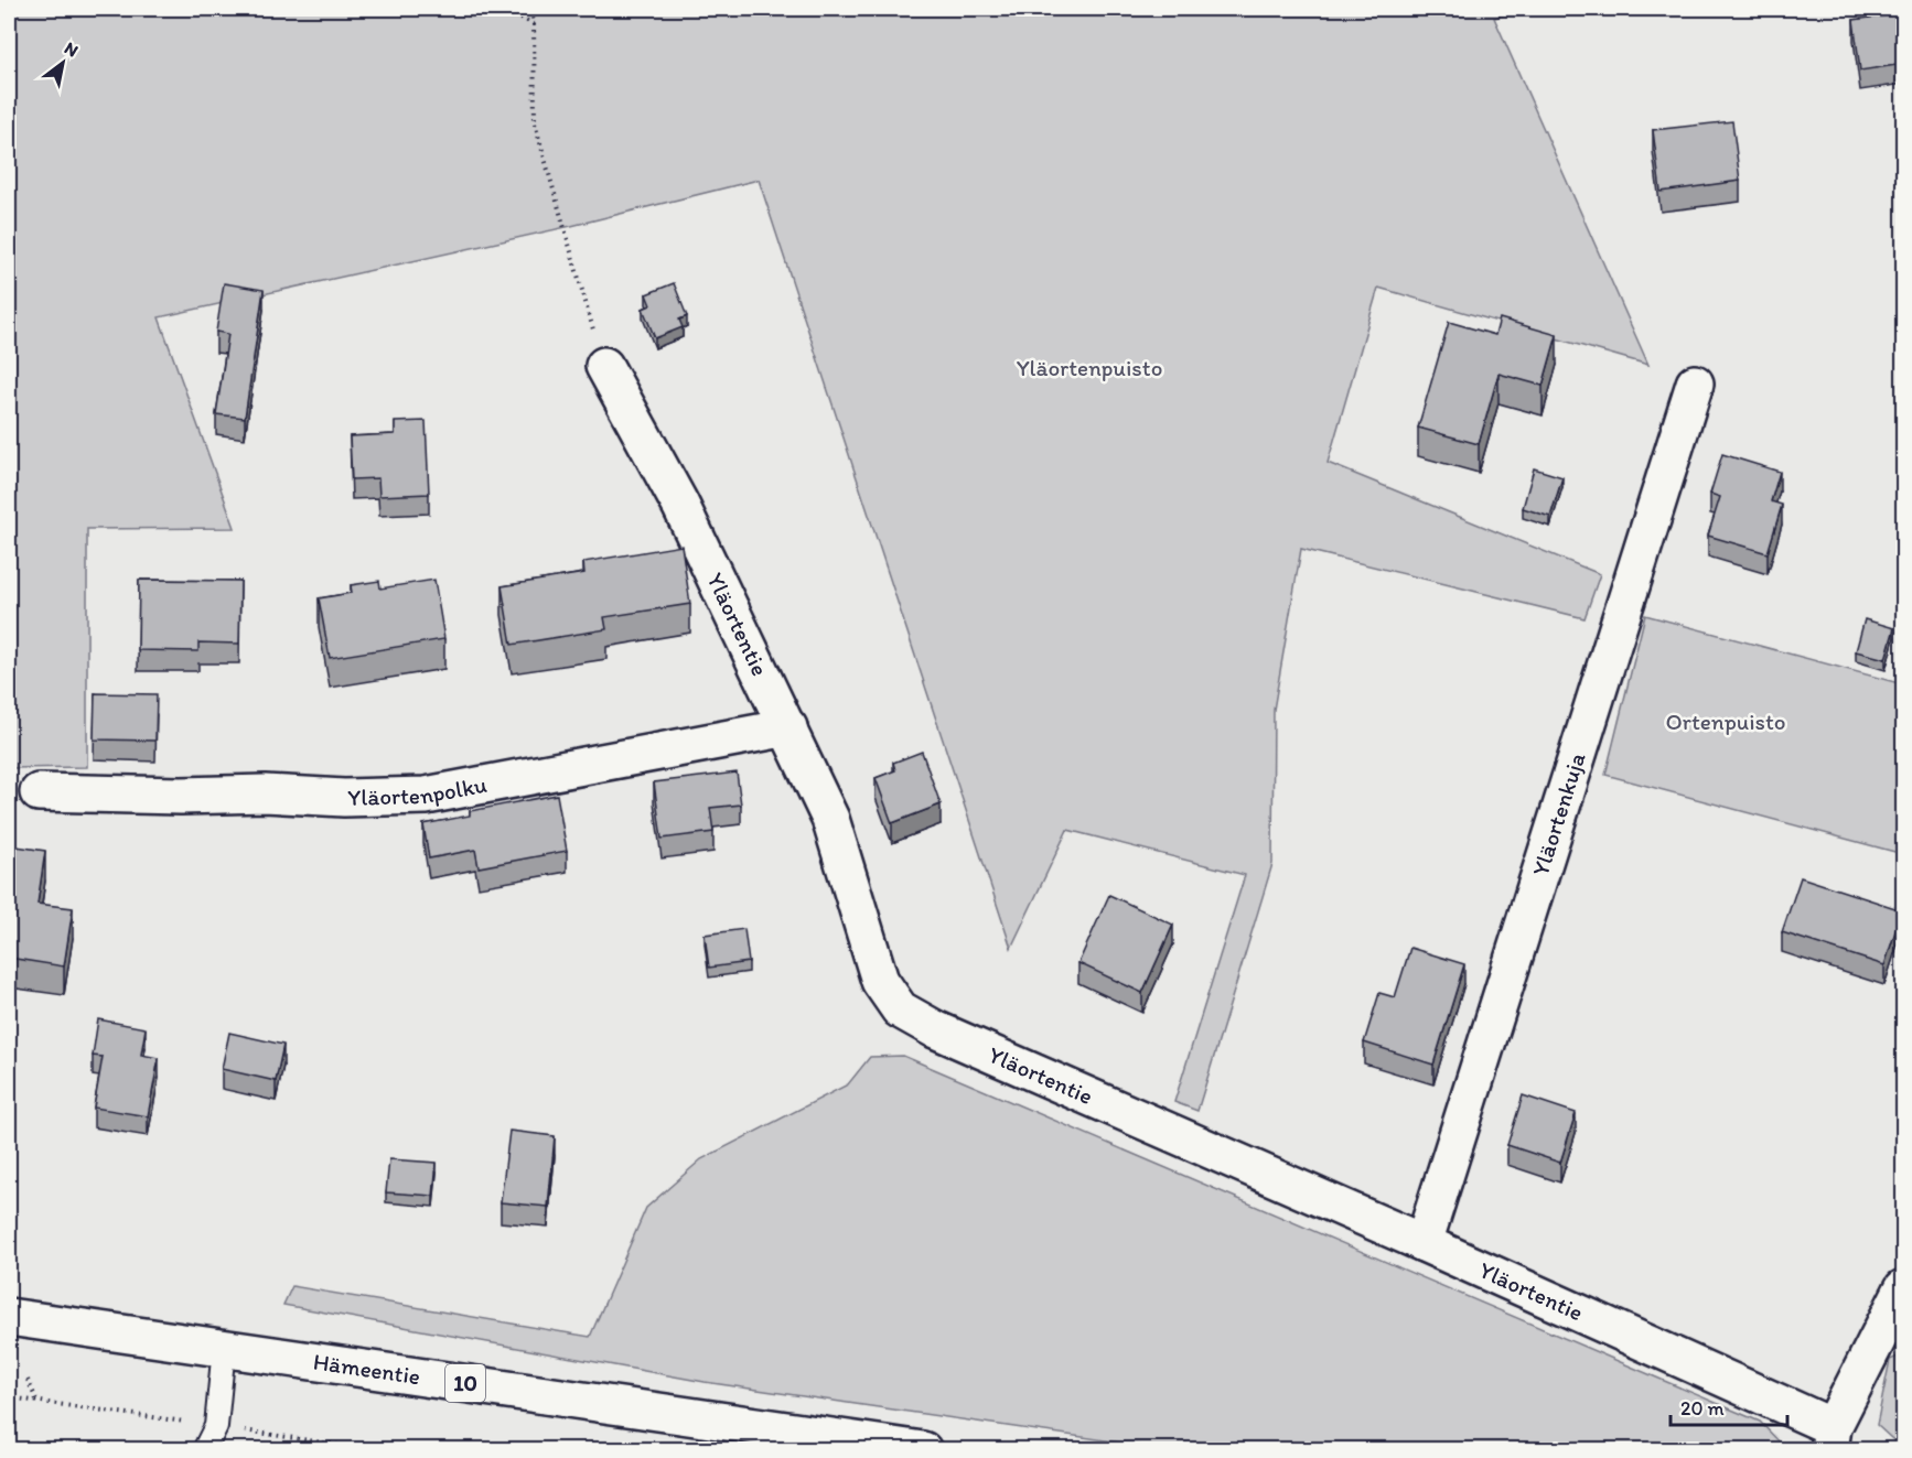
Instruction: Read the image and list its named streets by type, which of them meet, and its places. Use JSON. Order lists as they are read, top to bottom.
{
  "streets": {
    "main road": [
      "Yläortentie",
      "Yläortenpolku",
      "Yläortenkuja",
      "Hämeentie",
      "10"
    ]
  },
  "crossings": [
    ["Yläortentie", "Yläortenpolku"],
    ["Yläortentie", "Yläortenkuja"]
  ],
  "parks": ["Yläortenpuisto", "Ortenpuisto"],
  "scale_bar": "20 m",
  "north": "top right"
}
